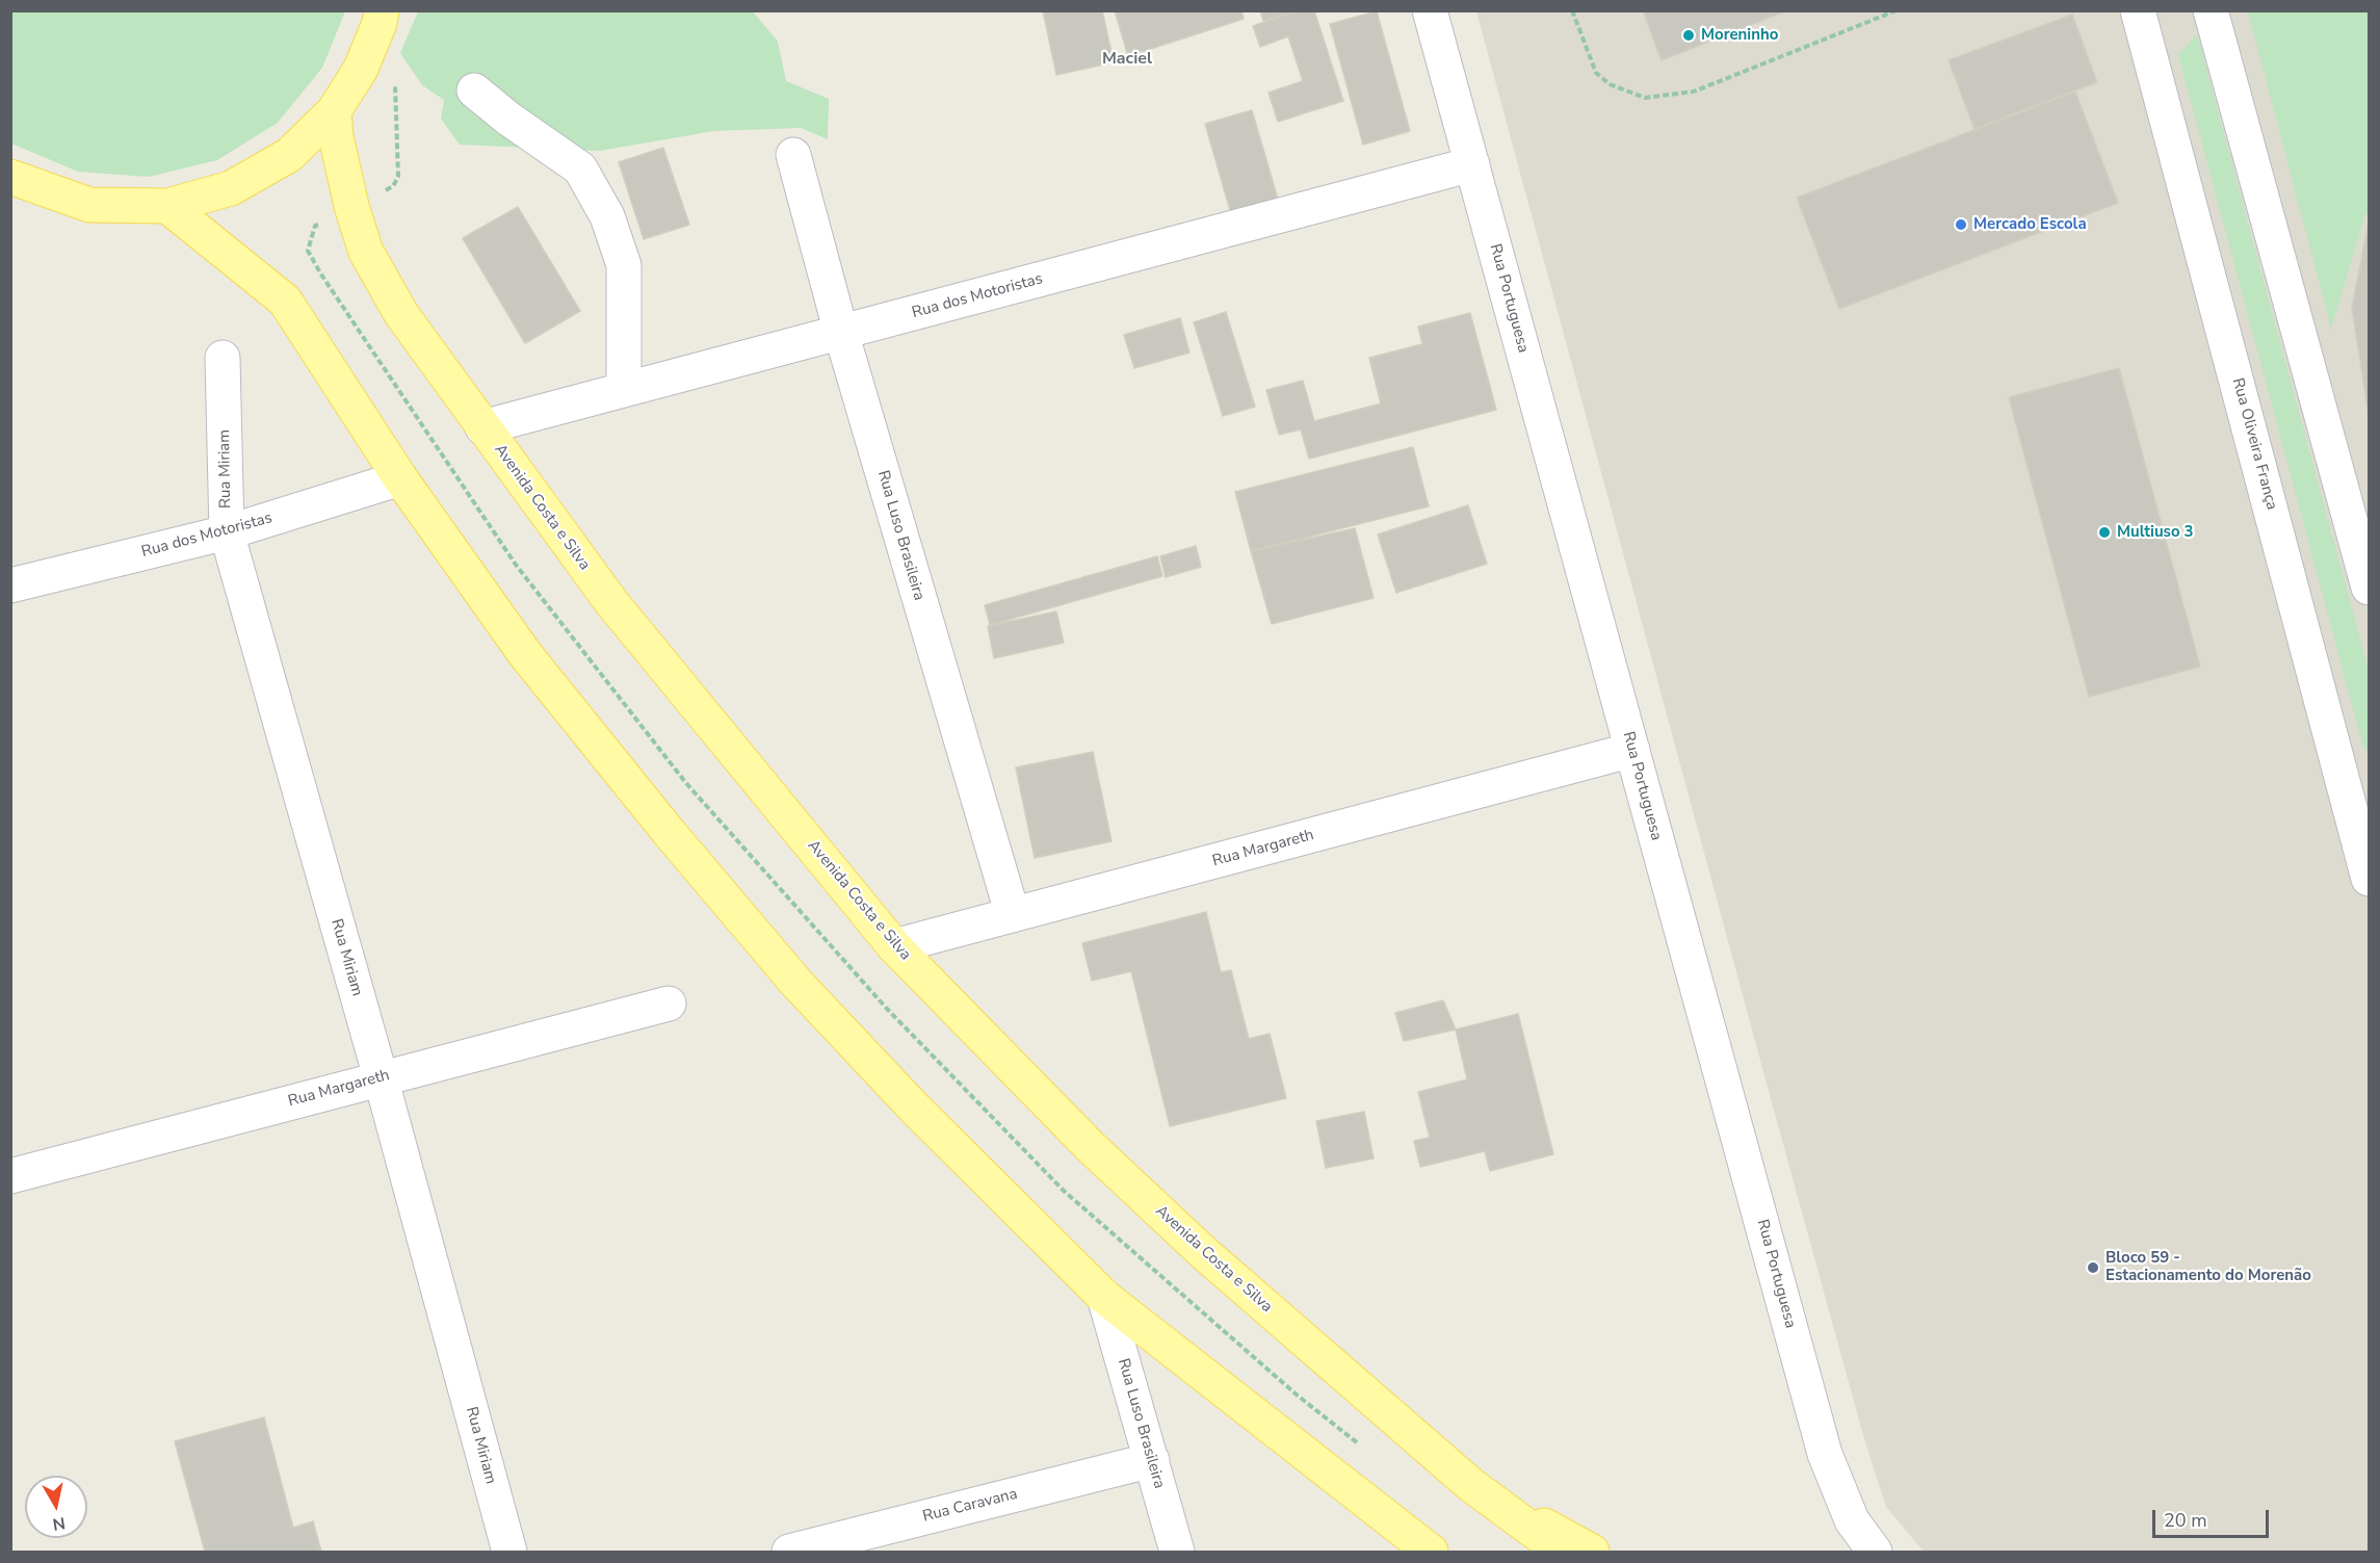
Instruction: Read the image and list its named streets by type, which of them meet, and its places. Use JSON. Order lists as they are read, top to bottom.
{
  "streets": {
    "main road": ["Avenida Costa e Silva"],
    "street": [
      "Rua dos Motoristas",
      "Rua Portuguesa",
      "Rua Oliveira França",
      "Rua Miriam",
      "Rua Luso Brasileira",
      "Rua Margareth",
      "Rua Caravana"
    ]
  },
  "crossings": [
    ["Rua dos Motoristas", "Rua Portuguesa"],
    ["Rua dos Motoristas", "Rua Miriam"],
    ["Rua dos Motoristas", "Avenida Costa e Silva"],
    ["Rua dos Motoristas", "Rua Luso Brasileira"],
    ["Rua Portuguesa", "Rua Margareth"],
    ["Rua Miriam", "Rua Margareth"],
    ["Avenida Costa e Silva", "Rua Margareth"],
    ["Rua Luso Brasileira", "Rua Margareth"],
    ["Rua Luso Brasileira", "Rua Caravana"]
  ],
  "districts": ["Maciel"],
  "places": [
    "Moreninho",
    "Mercado Escola",
    "Multiuso 3",
    "Bloco 59 - Estacionamento do Morenão"
  ],
  "scale_bar": "20 m",
  "north": "bottom"
}
